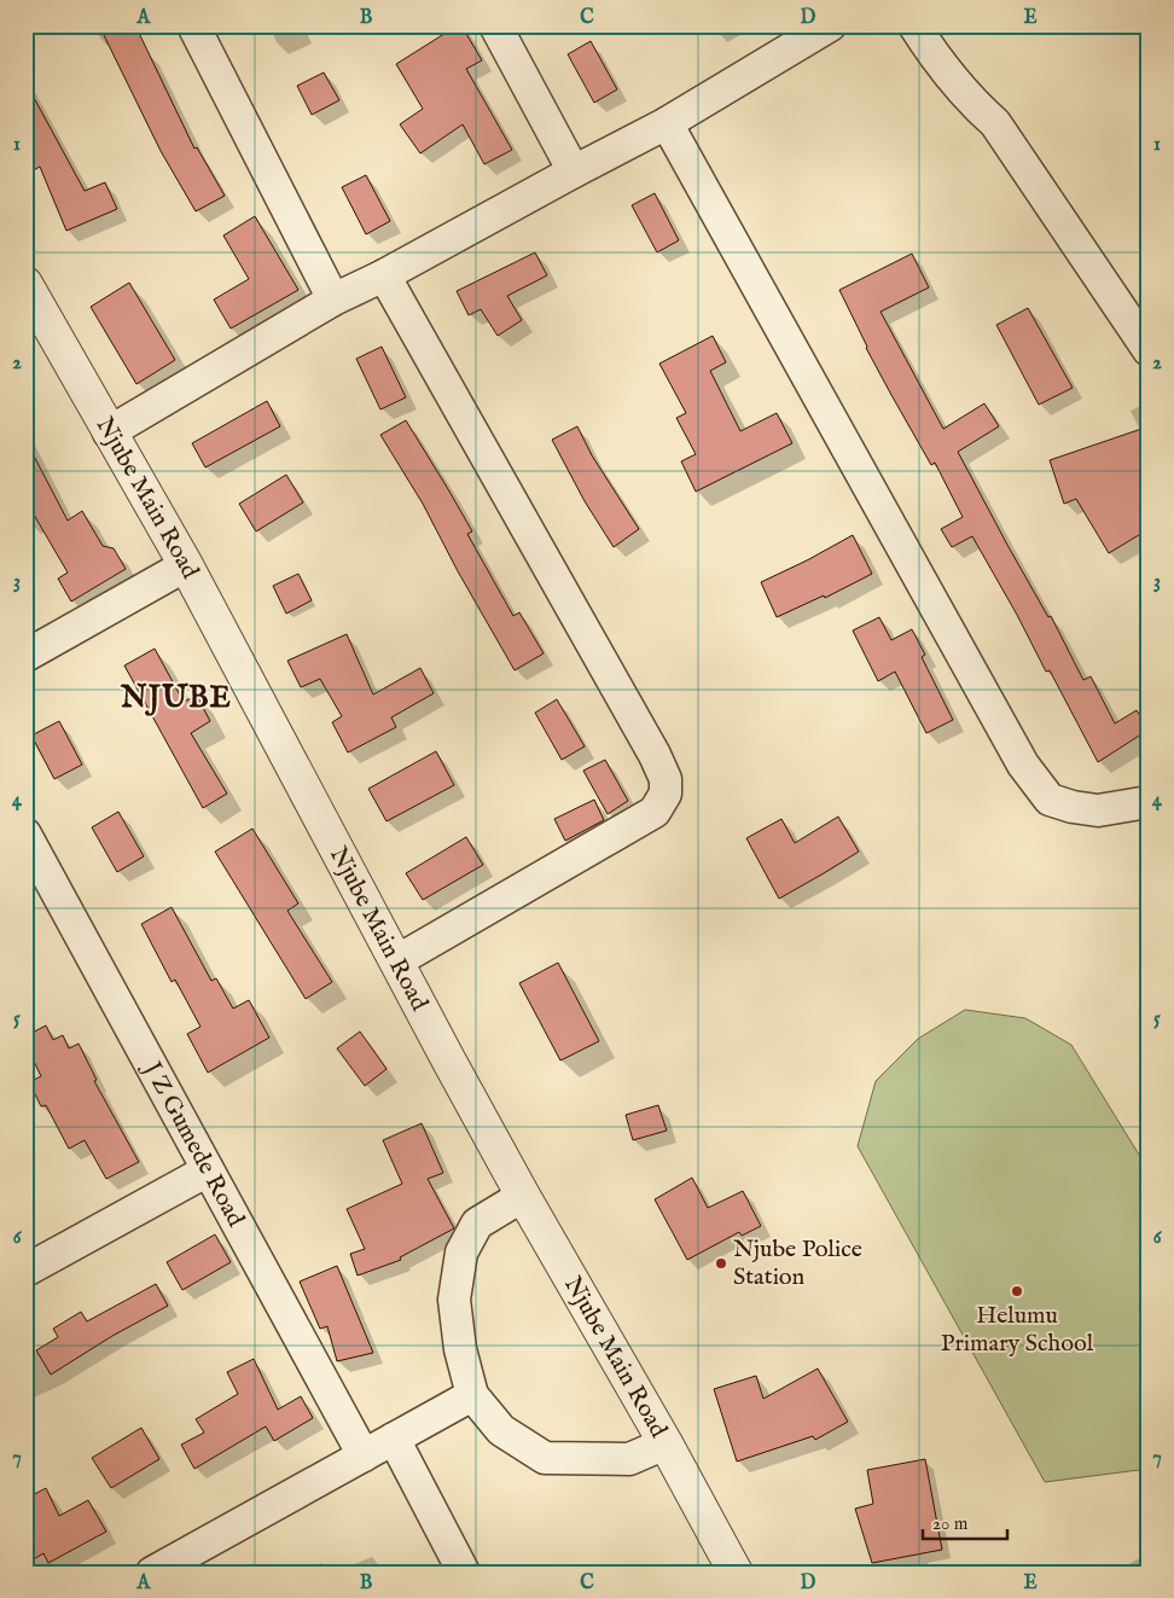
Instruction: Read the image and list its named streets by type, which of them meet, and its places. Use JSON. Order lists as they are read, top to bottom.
{
  "streets": {
    "street": ["Njube Main Road", "J Z Gumede Road"]
  },
  "districts": ["NJUBE"],
  "places": ["Njube Police Station", "Helumu Primary School"],
  "scale_bar": "20 m",
  "grid": {
    "columns": [
      "A",
      "B",
      "C",
      "D",
      "E"
    ],
    "rows": [
      "1",
      "2",
      "3",
      "4",
      "5",
      "6",
      "7"
    ]
  }
}
